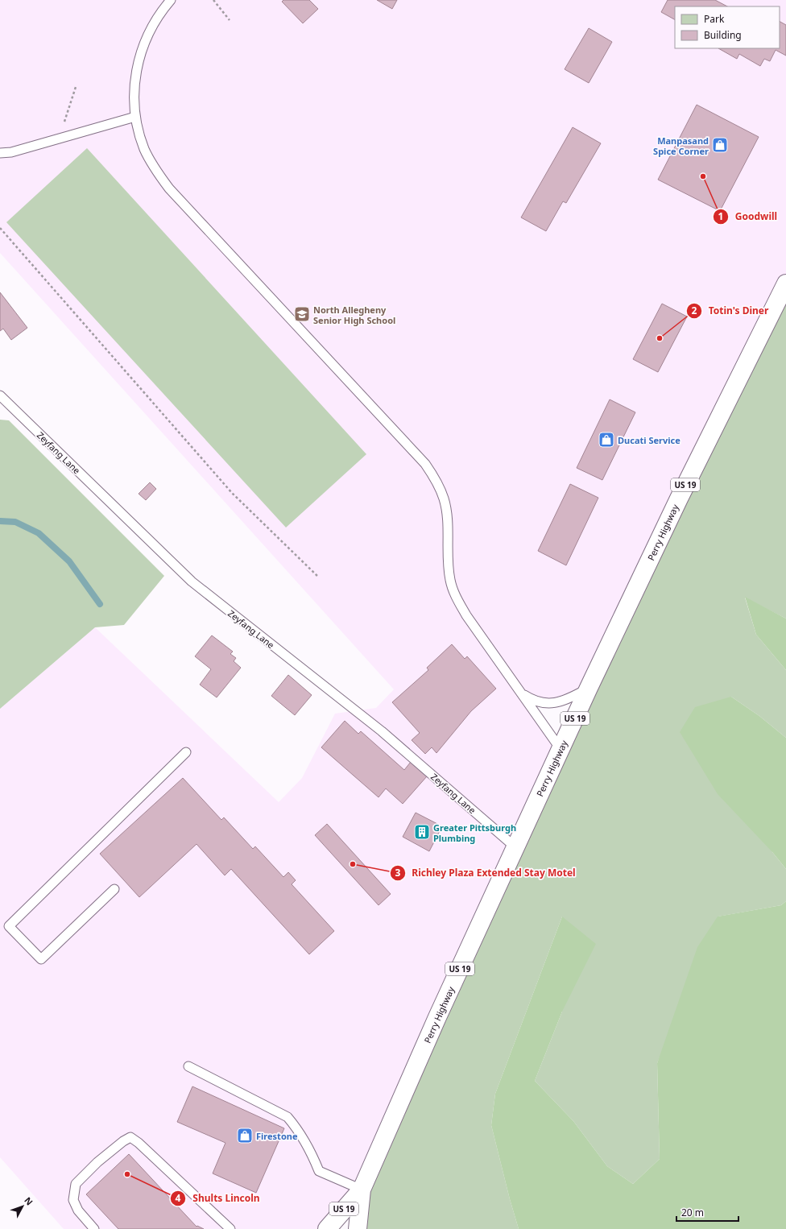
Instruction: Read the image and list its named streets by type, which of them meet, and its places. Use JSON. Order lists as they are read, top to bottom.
{
  "streets": {
    "highway": ["US 19", "Perry Highway"],
    "lane": ["Zeyfang Lane"]
  },
  "crossings": [
    ["Zeyfang Lane", "Perry Highway"]
  ],
  "places": {
    "shop": ["Manpasand Spice Corner", "Ducati Service", "Firestone"],
    "other": [
      "Goodwill",
      "Totin's Diner",
      "Richley Plaza Extended Stay Motel",
      "Shults Lincoln"
    ],
    "school or university": ["North Allegheny Senior High School"],
    "building": ["Greater Pittsburgh Plumbing"]
  },
  "legend": ["Park", "Building"],
  "scale_bar": "20 m",
  "north": "top right"
}
